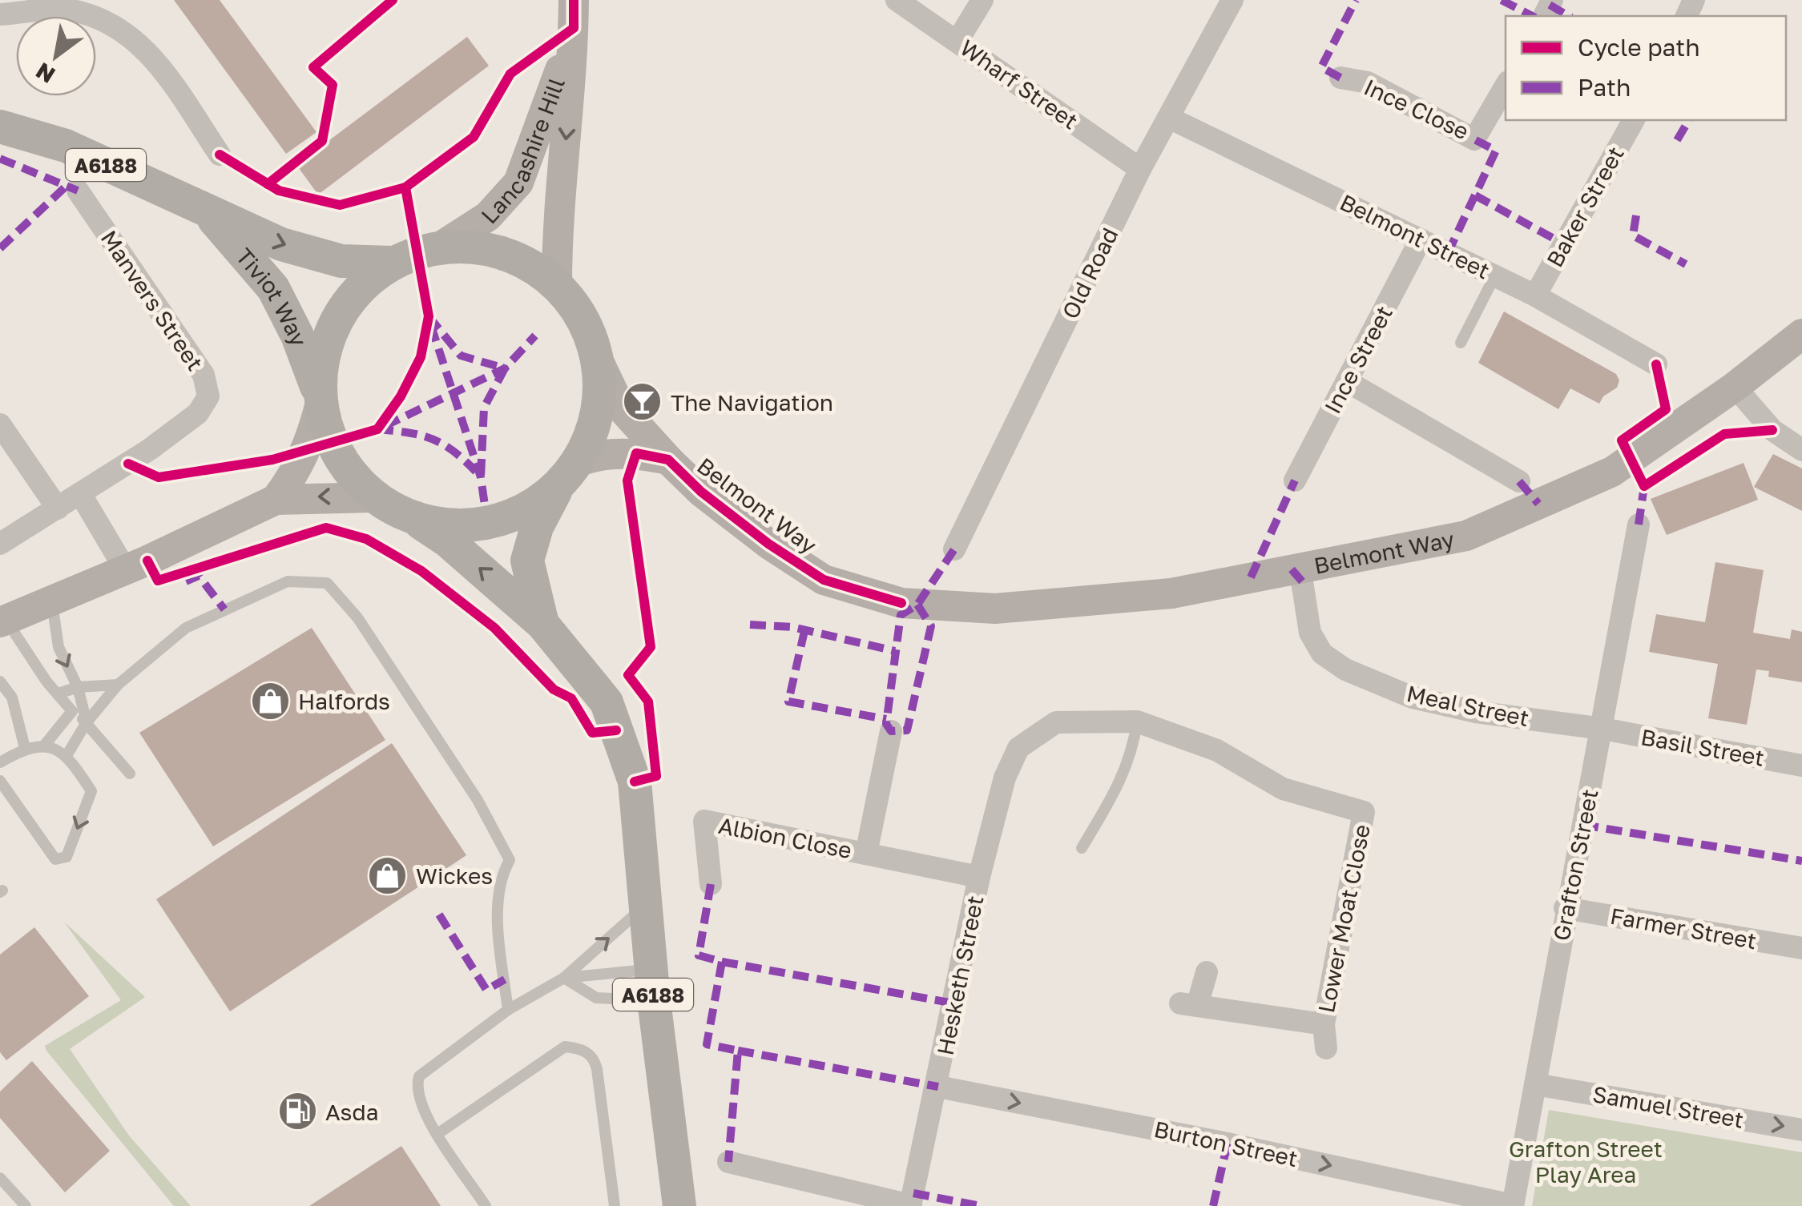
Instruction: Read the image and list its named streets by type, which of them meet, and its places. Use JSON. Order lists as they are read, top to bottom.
{
  "streets": {
    "main road": ["A6188", "Tiviot Way"],
    "street": [
      "Wharf Street",
      "Ince Close",
      "Lancashire Hill",
      "Baker Street",
      "Belmont Street",
      "Old Road",
      "Manvers Street",
      "Ince Street",
      "Belmont Way",
      "Meal Street",
      "Basil Street",
      "Albion Close",
      "Grafton Street",
      "Lower Moat Close",
      "Farmer Street",
      "Hesketh Street",
      "Samuel Street",
      "Burton Street"
    ]
  },
  "crossings": [
    ["Wharf Street", "Old Road"],
    ["Lancashire Hill", "A6188"],
    ["Lancashire Hill", "Tiviot Way"],
    ["Lancashire Hill", "Belmont Way"],
    ["A6188", "Tiviot Way"],
    ["A6188", "Belmont Way"],
    ["Baker Street", "Belmont Street"],
    ["Belmont Street", "Old Road"],
    ["Belmont Street", "Ince Street"],
    ["Tiviot Way", "Belmont Way"],
    ["Meal Street", "Basil Street"],
    ["Meal Street", "Grafton Street"],
    ["Basil Street", "Grafton Street"],
    ["Albion Close", "Hesketh Street"],
    ["Grafton Street", "Farmer Street"],
    ["Grafton Street", "Samuel Street"],
    ["Grafton Street", "Burton Street"],
    ["Lower Moat Close", "Hesketh Street"],
    ["Hesketh Street", "Burton Street"]
  ],
  "one_way": ["Lancashire Hill", "Samuel Street", "Burton Street"],
  "parks": ["Grafton Street Play Area"],
  "places": {
    "bar": ["The Navigation"],
    "shop": ["Halfords", "Wickes"],
    "fuel station": ["Asda"]
  },
  "legend": ["Cycle path", "Path"],
  "north": "bottom left"
}
